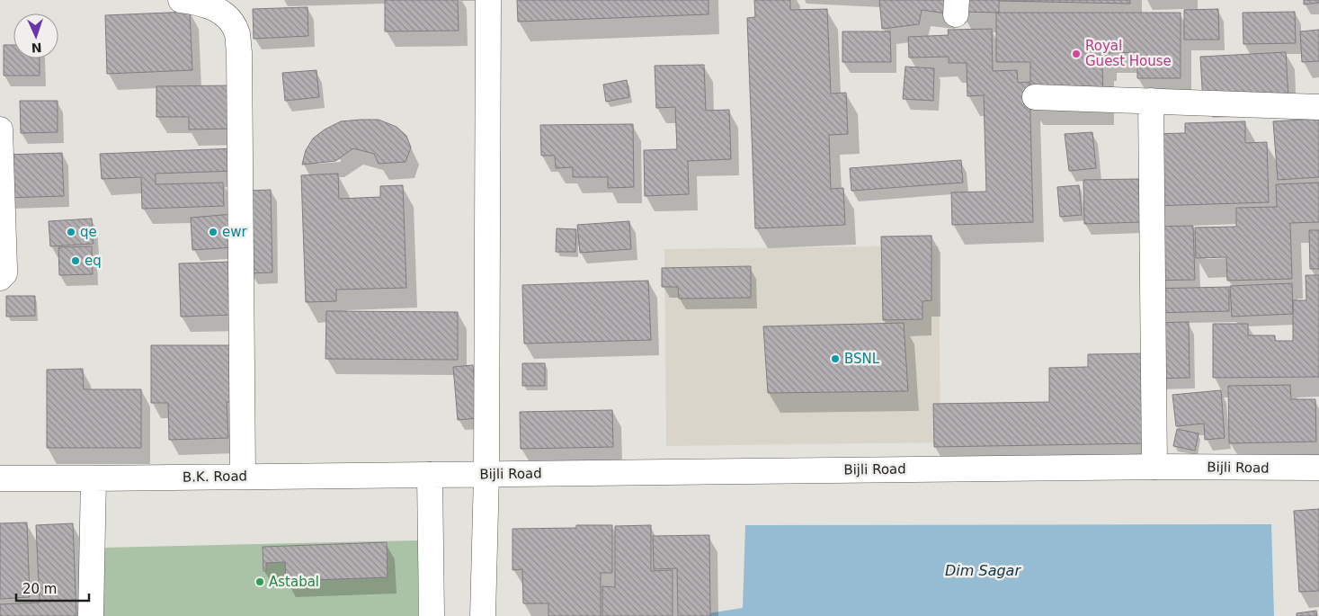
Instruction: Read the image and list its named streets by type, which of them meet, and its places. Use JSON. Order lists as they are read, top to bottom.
{
  "streets": {
    "street": ["Bijli Road", "B.K. Road"]
  },
  "crossings": [
    ["Bijli Road", "B.K. Road"]
  ],
  "water": ["Dim Sagar"],
  "places": [
    "Royal Guest House",
    "qe",
    "ewr",
    "eq",
    "BSNL",
    "Astabal"
  ],
  "scale_bar": "20 m",
  "north": "bottom"
}
